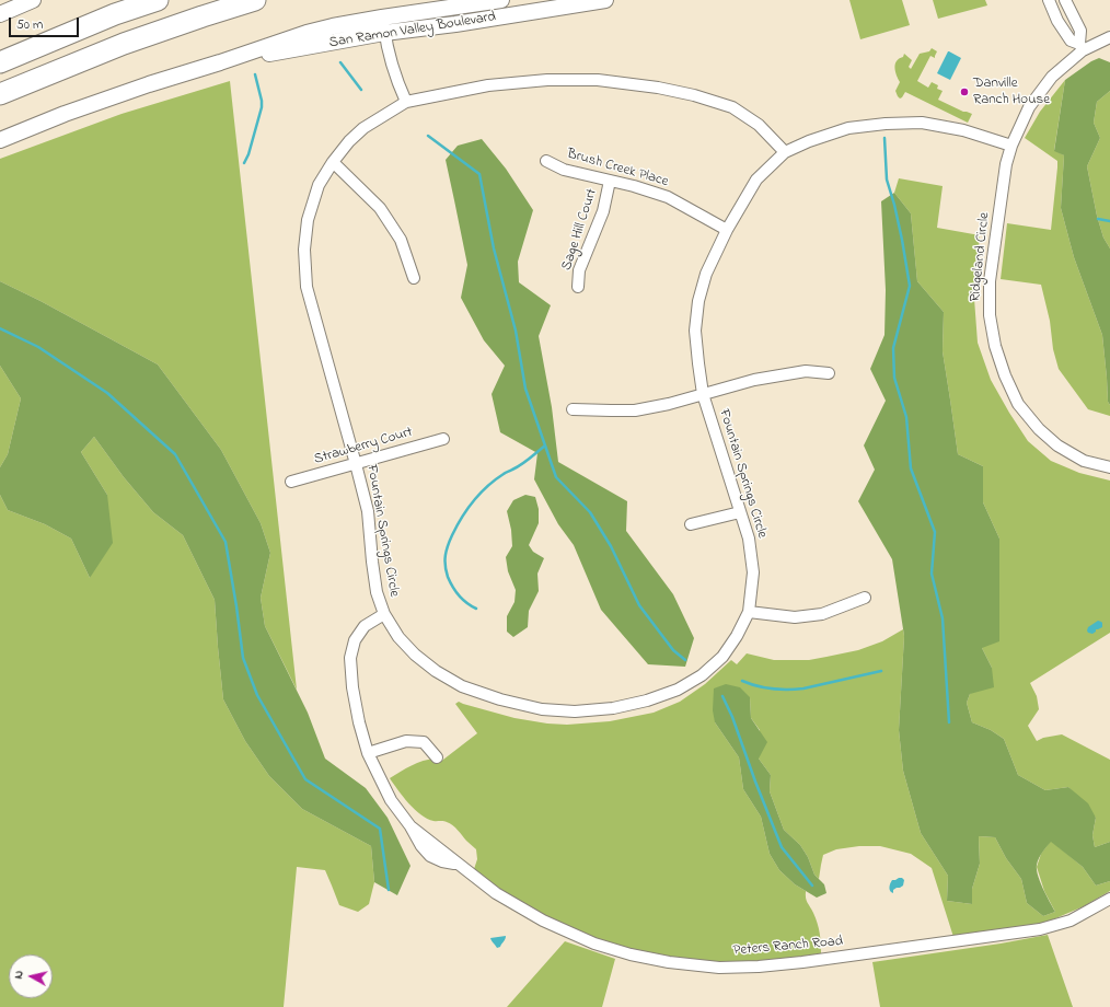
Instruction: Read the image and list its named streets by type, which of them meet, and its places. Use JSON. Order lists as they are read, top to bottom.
{
  "streets": {
    "main road": ["San Ramon Valley Boulevard"],
    "street": [
      "Brush Creek Place",
      "Sage Hill Court",
      "Ridgeland Circle",
      "Strawberry Court",
      "Fountain Springs Circle",
      "Peters Ranch Road"
    ]
  },
  "crossings": [
    ["Brush Creek Place", "Sage Hill Court"],
    ["Brush Creek Place", "Fountain Springs Circle"],
    ["Ridgeland Circle", "Fountain Springs Circle"],
    ["Strawberry Court", "Fountain Springs Circle"],
    ["Fountain Springs Circle", "Peters Ranch Road"]
  ],
  "places": ["Danville Ranch House"],
  "scale_bar": "50 m",
  "north": "left"
}
